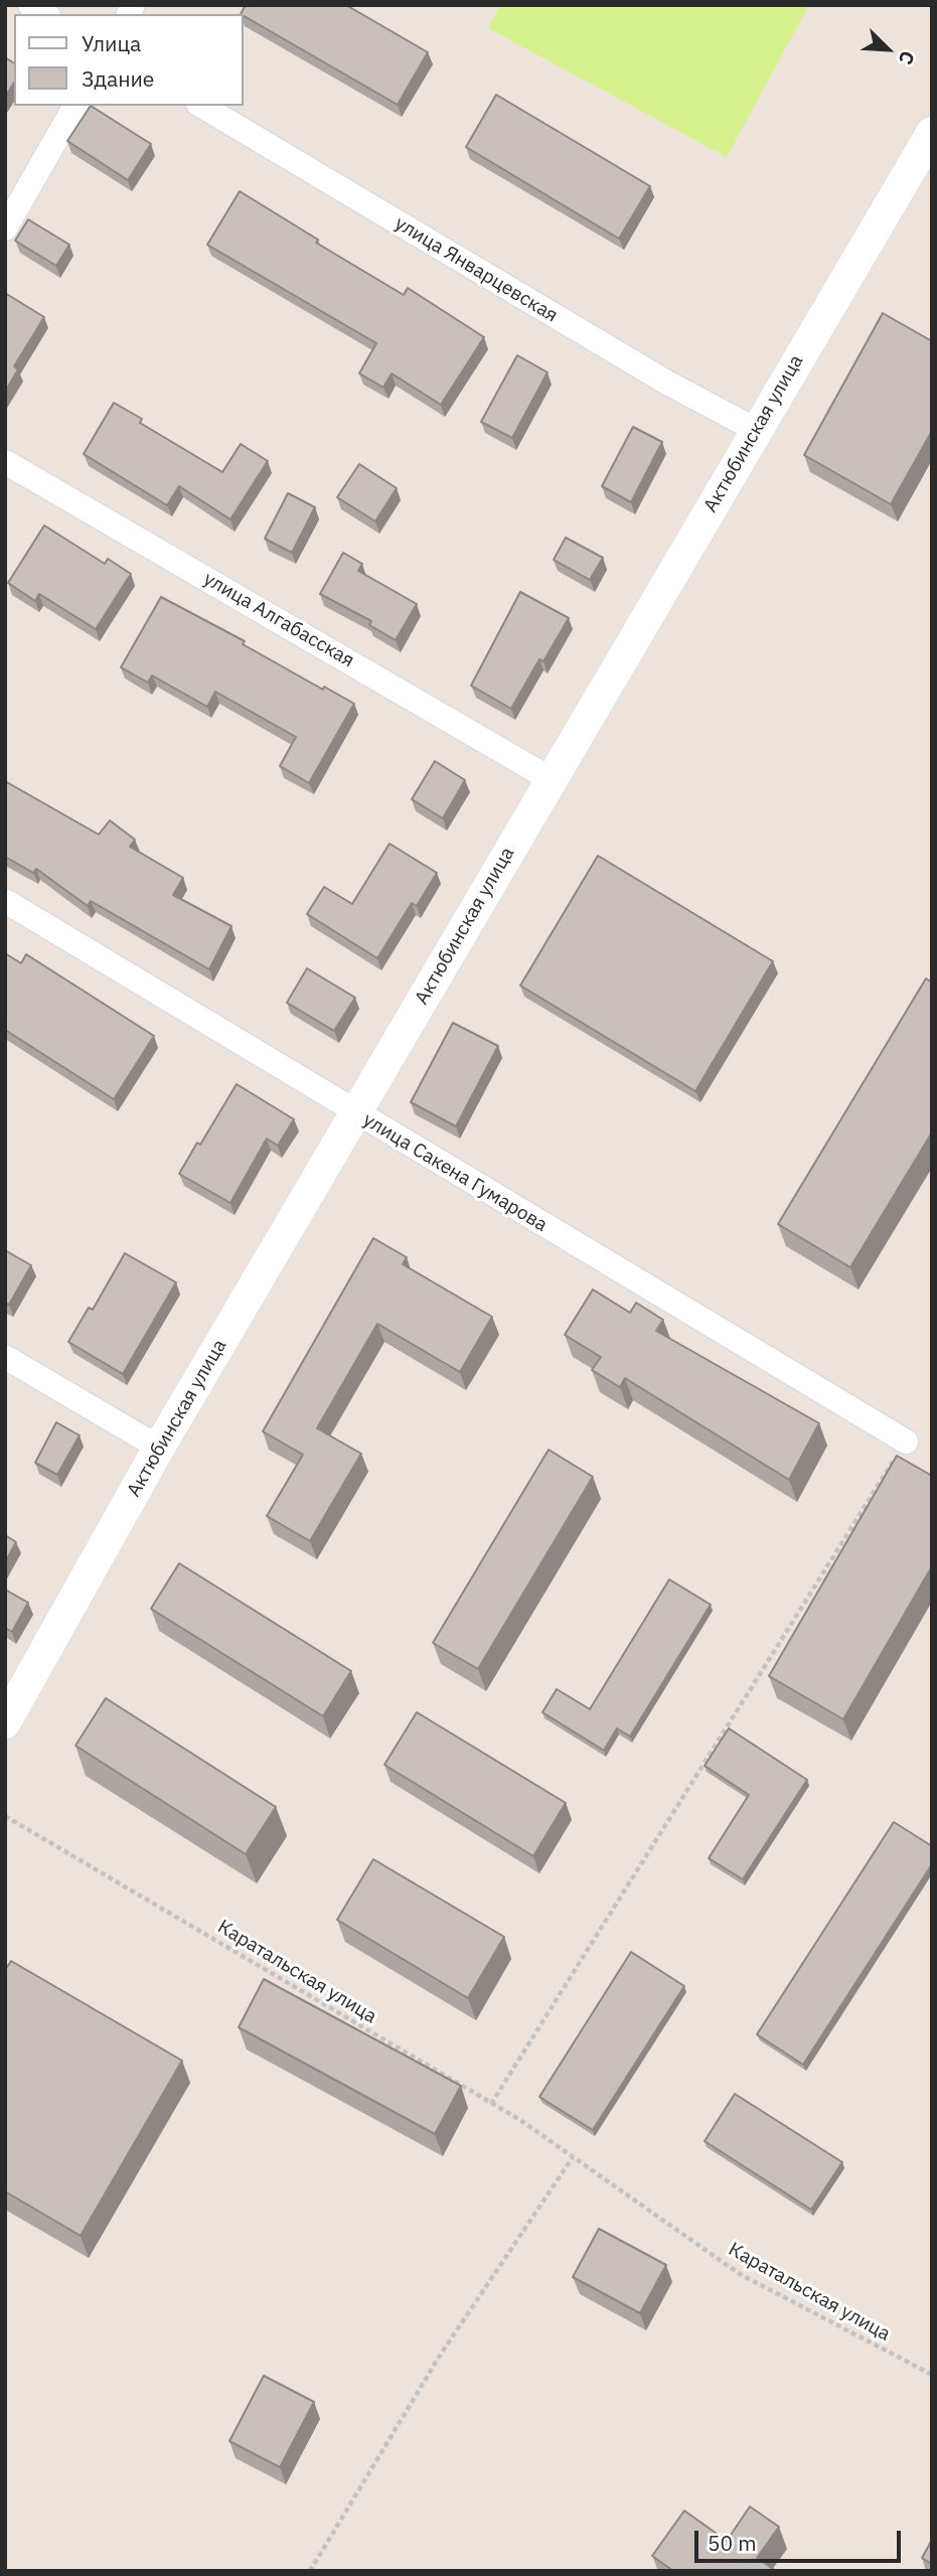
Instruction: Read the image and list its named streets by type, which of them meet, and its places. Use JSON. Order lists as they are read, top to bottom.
{
  "streets": {
    "street": [
      "улица Январцевская",
      "Актюбинская улица",
      "улица Алгабасская",
      "улица Сакена Гумарова"
    ],
    "path": ["Каратальская улица"]
  },
  "crossings": [
    ["улица Январцевская", "Актюбинская улица"],
    ["Актюбинская улица", "улица Алгабасская"],
    ["Актюбинская улица", "улица Сакена Гумарова"]
  ],
  "legend": ["Улица", "Здание"],
  "scale_bar": "50 m",
  "north": "bottom right"
}
